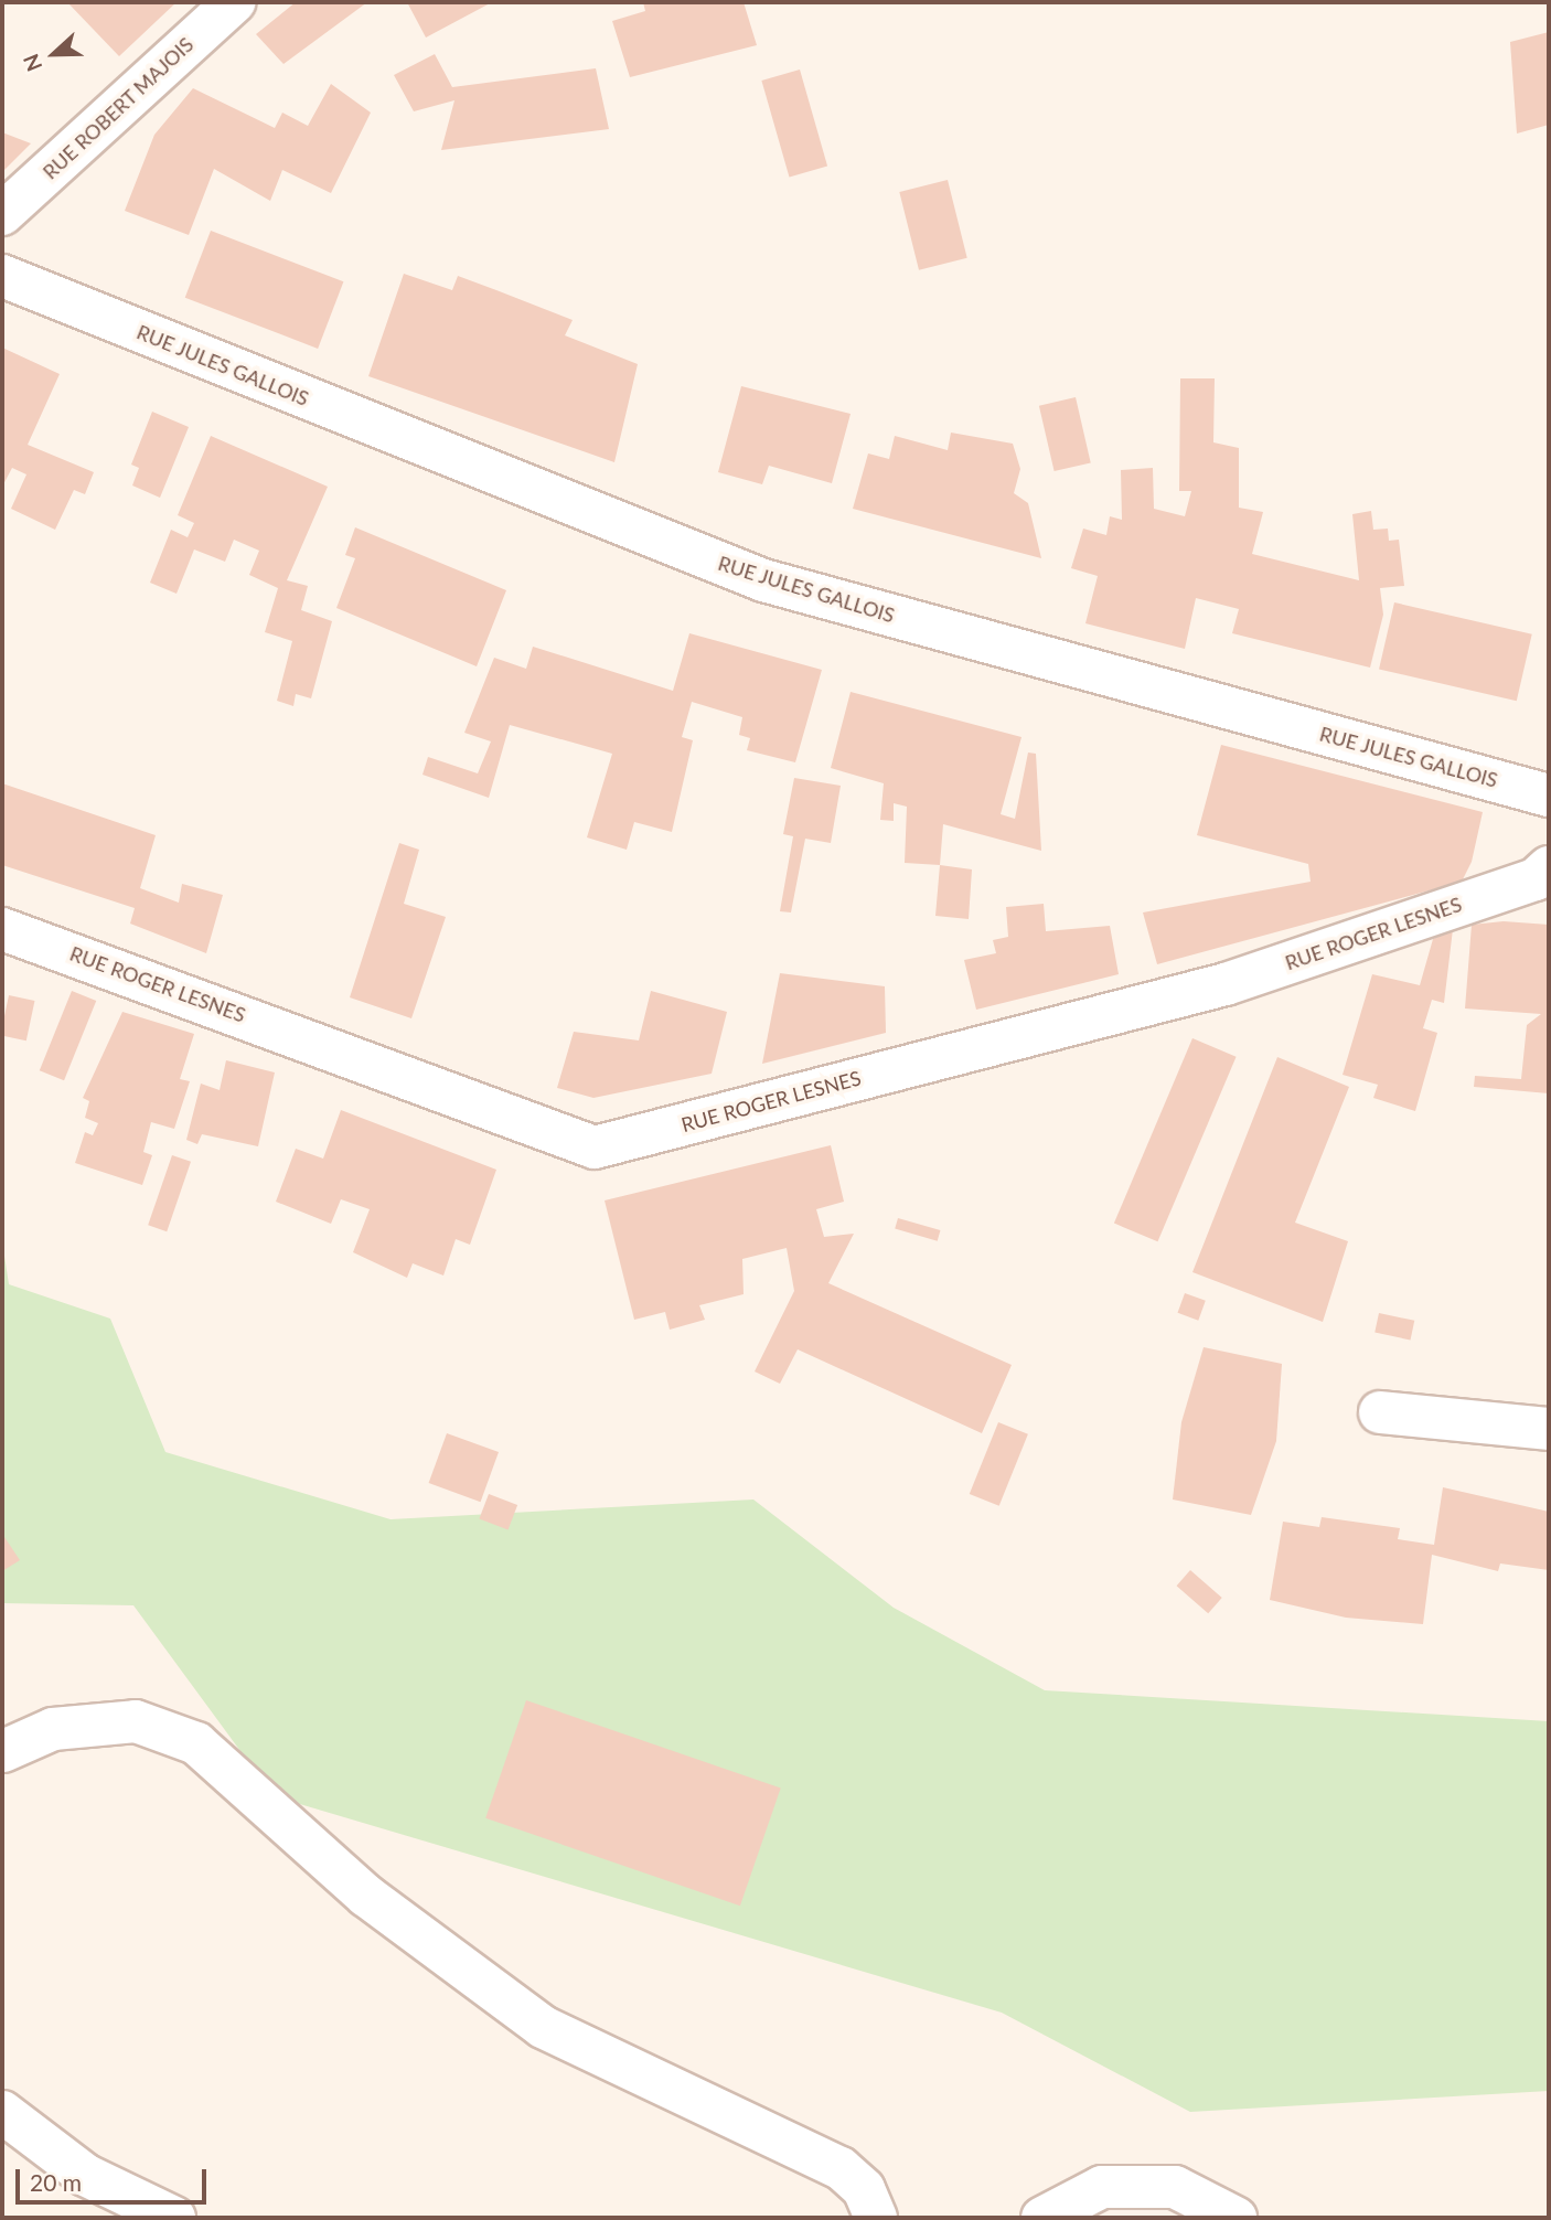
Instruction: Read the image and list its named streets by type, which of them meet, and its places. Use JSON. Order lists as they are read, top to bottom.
{
  "streets": {
    "street": ["RUE ROBERT MAJOIS", "RUE JULES GALLOIS", "RUE ROGER LESNES"]
  },
  "scale_bar": "20 m",
  "north": "left"
}
